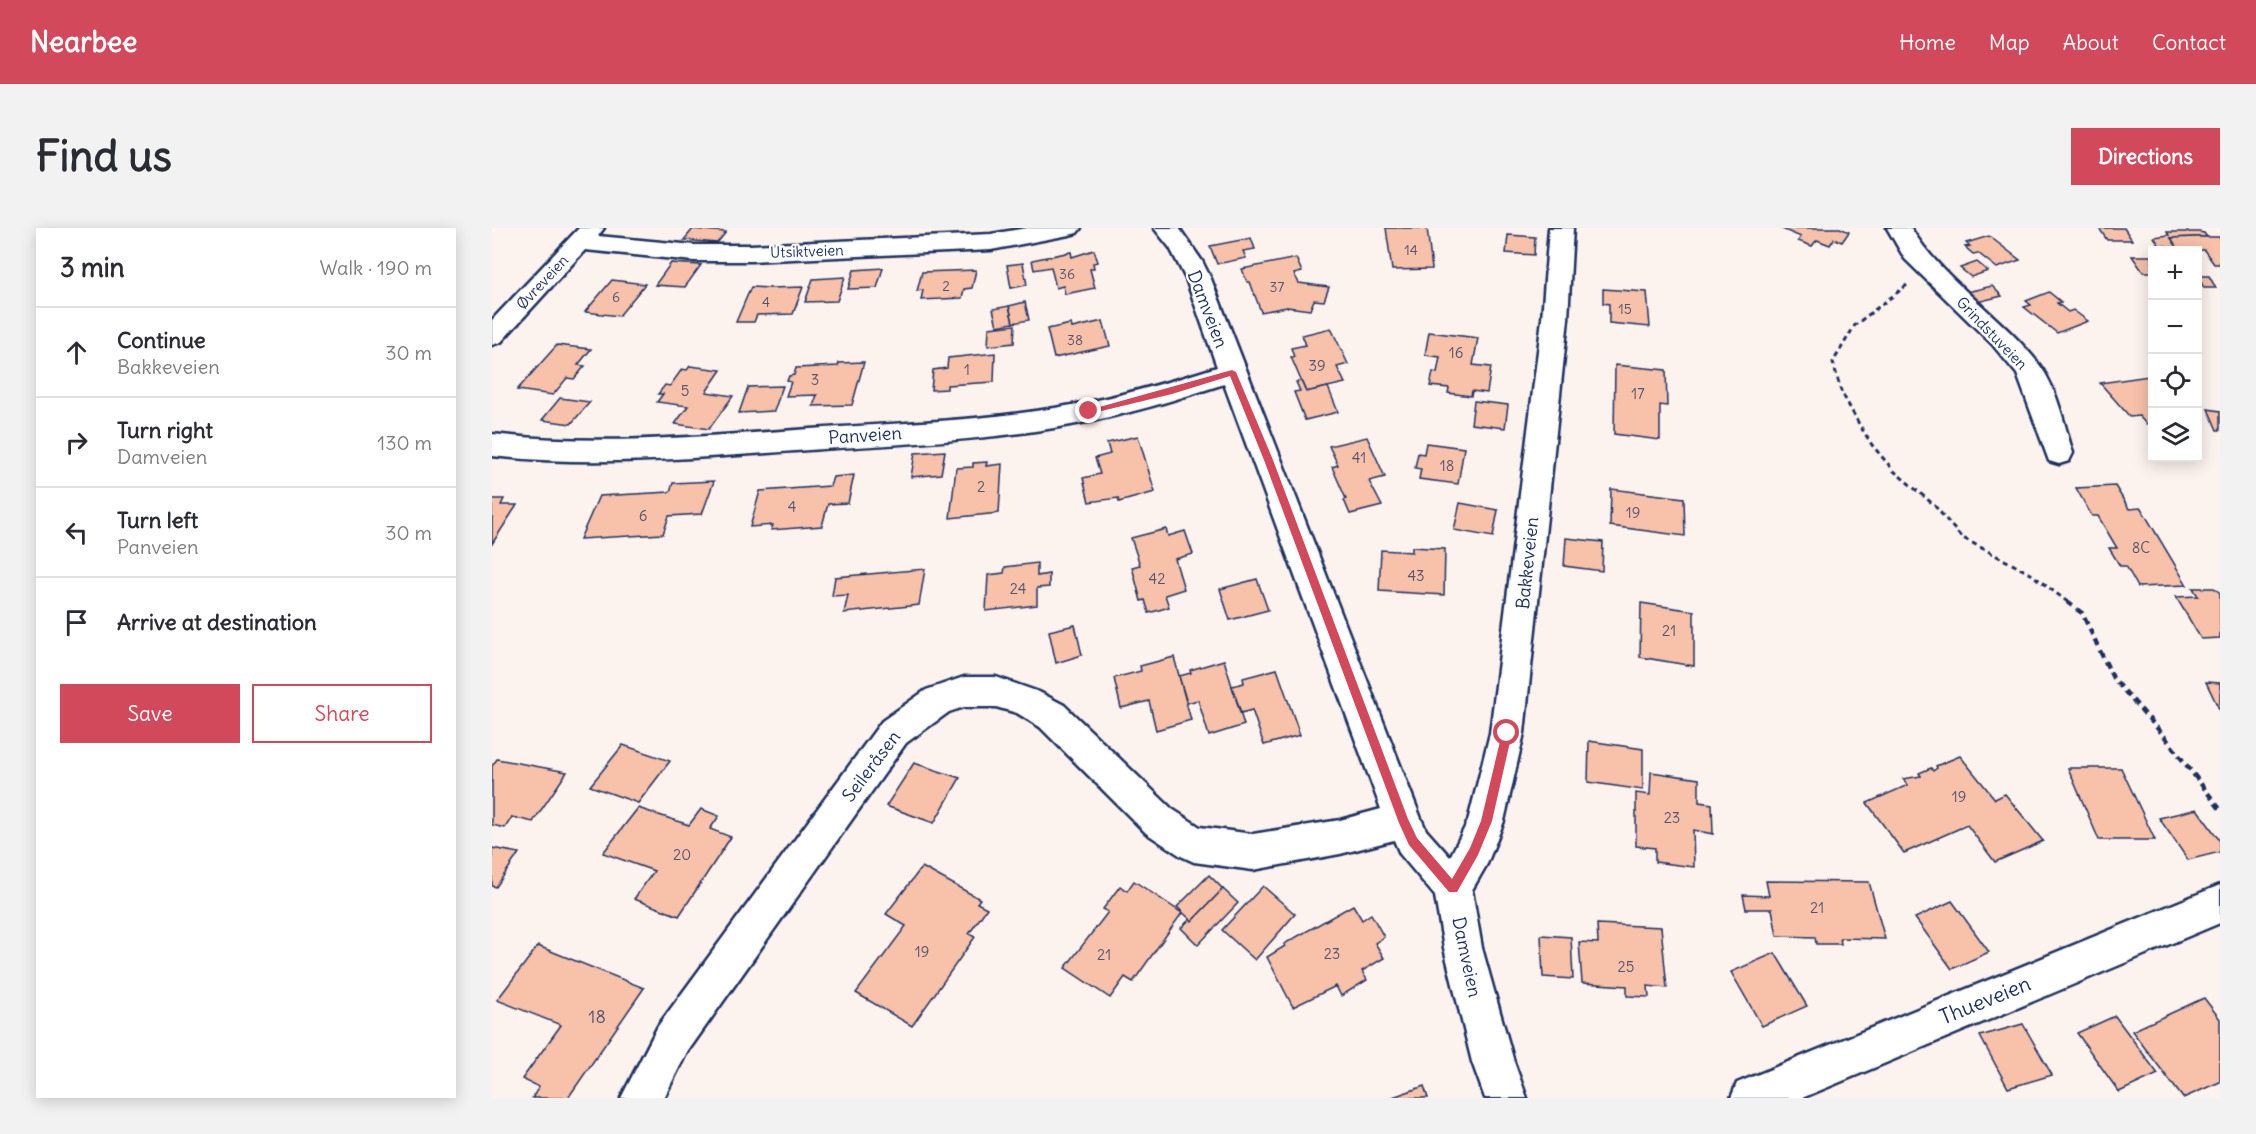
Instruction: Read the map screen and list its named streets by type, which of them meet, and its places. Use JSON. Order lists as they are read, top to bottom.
{
  "streets": {
    "street": [
      "Utsiktveien",
      "Øvreveien",
      "Damveien",
      "Grindstuveien",
      "Panveien",
      "Bakkeveien",
      "Seileråsen",
      "Thueveien"
    ]
  },
  "crossings": [
    ["Utsiktveien", "Øvreveien"],
    ["Damveien", "Panveien"],
    ["Damveien", "Bakkeveien"],
    ["Damveien", "Seileråsen"]
  ],
  "house_numbers": [
    "14",
    "36",
    "2",
    "37",
    "6",
    "4",
    "15",
    "38",
    "16",
    "39",
    "1",
    "3",
    "5",
    "17",
    "41",
    "18",
    "2",
    "4",
    "19",
    "6",
    "8C",
    "43",
    "42",
    "24",
    "21",
    "19",
    "23",
    "20",
    "21",
    "19",
    "23",
    "21",
    "25",
    "18"
  ],
  "page": {
    "header": "Nearbee",
    "nav": [
      "Home",
      "Map",
      "About",
      "Contact"
    ],
    "buttons": [
      "Directions",
      ["Save", "Share"]
    ],
    "title": "Find us",
    "heading": ["3 min", "Walk · 190 m"],
    "map_buttons": ["+", "−"],
    "list": [
      ["Continue", "Bakkeveien", "30 m"],
      ["Turn right", "Damveien", "130 m"],
      ["Turn left", "Panveien", "30 m"],
      "Arrive at destination"
    ]
  }
}
